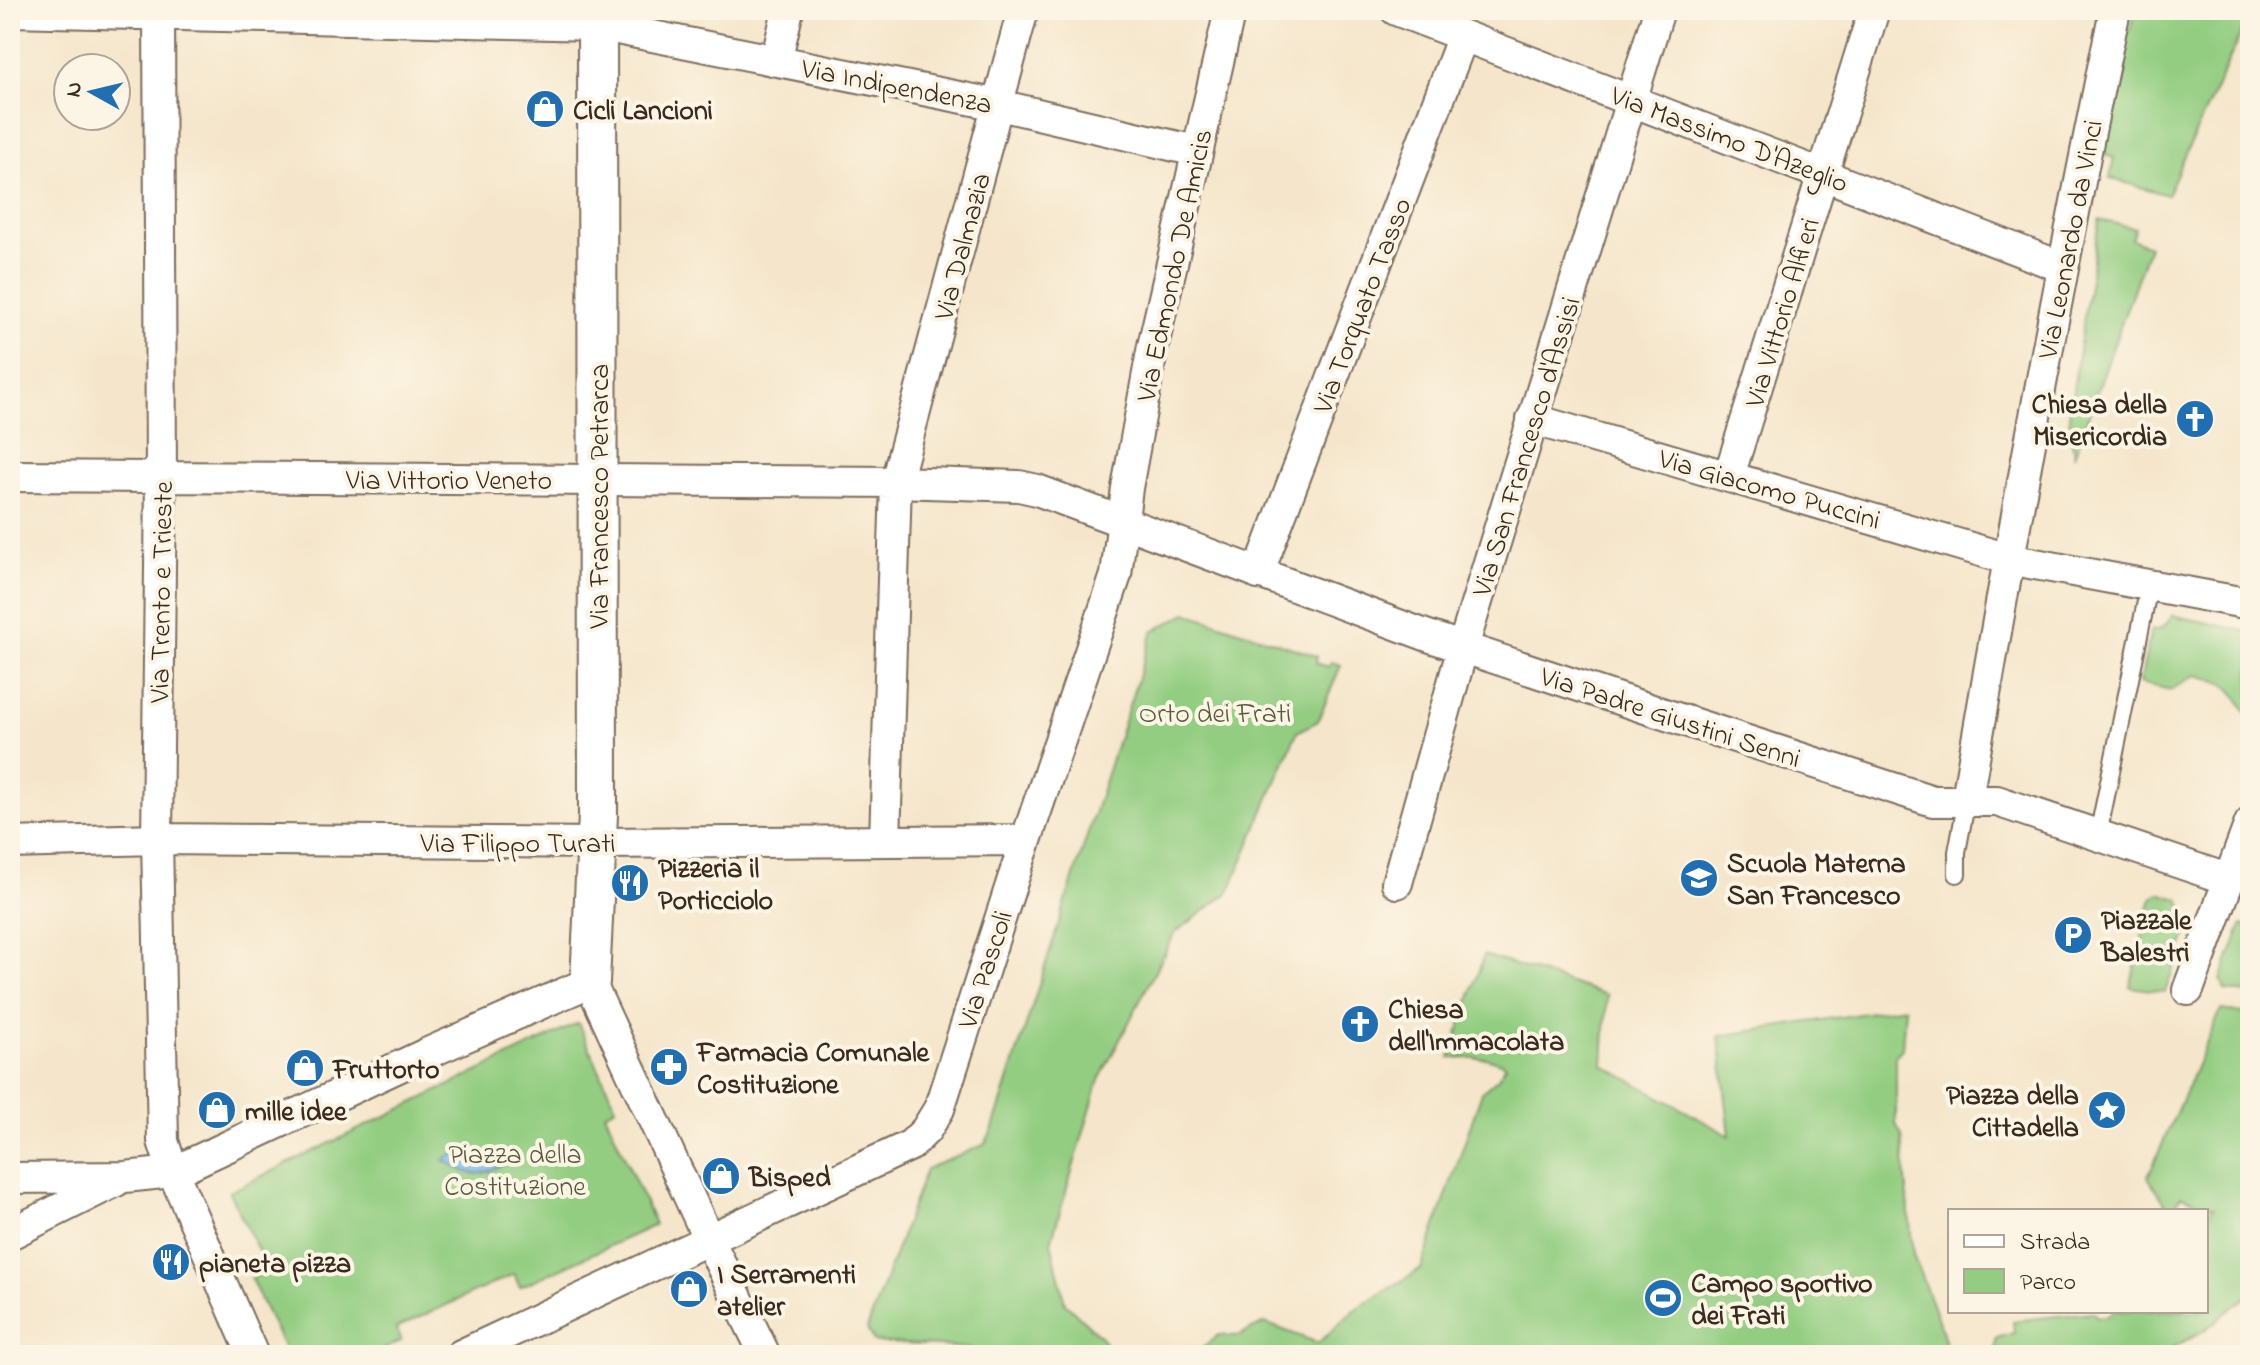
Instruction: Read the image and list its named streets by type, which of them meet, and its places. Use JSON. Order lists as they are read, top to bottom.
{
  "streets": {
    "street": [
      "Via Indipendenza",
      "Via Massimo D'Azeglio",
      "Via Leonardo da Vinci",
      "Via Dalmazia",
      "Via Edmondo De Amicis",
      "Via Torquato Tasso",
      "Via Vittorio Alfieri",
      "Via San Francesco d'Assisi",
      "Via Vittorio Veneto",
      "Via Giacomo Puccini",
      "Via Francesco Petrarca",
      "Via Trento e Trieste",
      "Via Padre Giustini Senni",
      "Via Filippo Turati",
      "Via Pascoli"
    ]
  },
  "crossings": [
    ["Via Indipendenza", "Via Dalmazia"],
    ["Via Indipendenza", "Via Edmondo De Amicis"],
    ["Via Indipendenza", "Via Francesco Petrarca"],
    ["Via Indipendenza", "Via Trento e Trieste"],
    ["Via Massimo D'Azeglio", "Via Leonardo da Vinci"],
    ["Via Massimo D'Azeglio", "Via Torquato Tasso"],
    ["Via Massimo D'Azeglio", "Via Vittorio Alfieri"],
    ["Via Massimo D'Azeglio", "Via San Francesco d'Assisi"],
    ["Via Leonardo da Vinci", "Via Giacomo Puccini"],
    ["Via Leonardo da Vinci", "Via Padre Giustini Senni"],
    ["Via Dalmazia", "Via Vittorio Veneto"],
    ["Via Dalmazia", "Via Filippo Turati"],
    ["Via Edmondo De Amicis", "Via Vittorio Veneto"],
    ["Via Edmondo De Amicis", "Via Padre Giustini Senni"],
    ["Via Edmondo De Amicis", "Via Pascoli"],
    ["Via Torquato Tasso", "Via Padre Giustini Senni"],
    ["Via Vittorio Alfieri", "Via Giacomo Puccini"],
    ["Via San Francesco d'Assisi", "Via Giacomo Puccini"],
    ["Via San Francesco d'Assisi", "Via Padre Giustini Senni"],
    ["Via Vittorio Veneto", "Via Francesco Petrarca"],
    ["Via Vittorio Veneto", "Via Trento e Trieste"],
    ["Via Vittorio Veneto", "Via Padre Giustini Senni"],
    ["Via Vittorio Veneto", "Via Pascoli"],
    ["Via Francesco Petrarca", "Via Filippo Turati"],
    ["Via Trento e Trieste", "Via Filippo Turati"],
    ["Via Padre Giustini Senni", "Via Pascoli"],
    ["Via Filippo Turati", "Via Pascoli"]
  ],
  "parks": ["Orto dei Frati", "Piazza della Costituzione"],
  "places": {
    "shop": [
      "Cicli Lancioni",
      "Fruttorto",
      "mille idee",
      "Bisped",
      "I Serramenti atelier"
    ],
    "church": ["Chiesa della Misericordia", "Chiesa dell'Immacolata"],
    "school or university": ["Scuola Materna San Francesco"],
    "restaurant": ["Pizzeria il Porticciolo", "pianeta pizza"],
    "parking": ["Piazzale Balestri"],
    "pharmacy": ["Farmacia Comunale Costituzione"],
    "place": ["Piazza della Cittadella"],
    "sports": ["Campo sportivo dei Frati"]
  },
  "legend": ["Strada", "Parco"],
  "north": "left"
}
